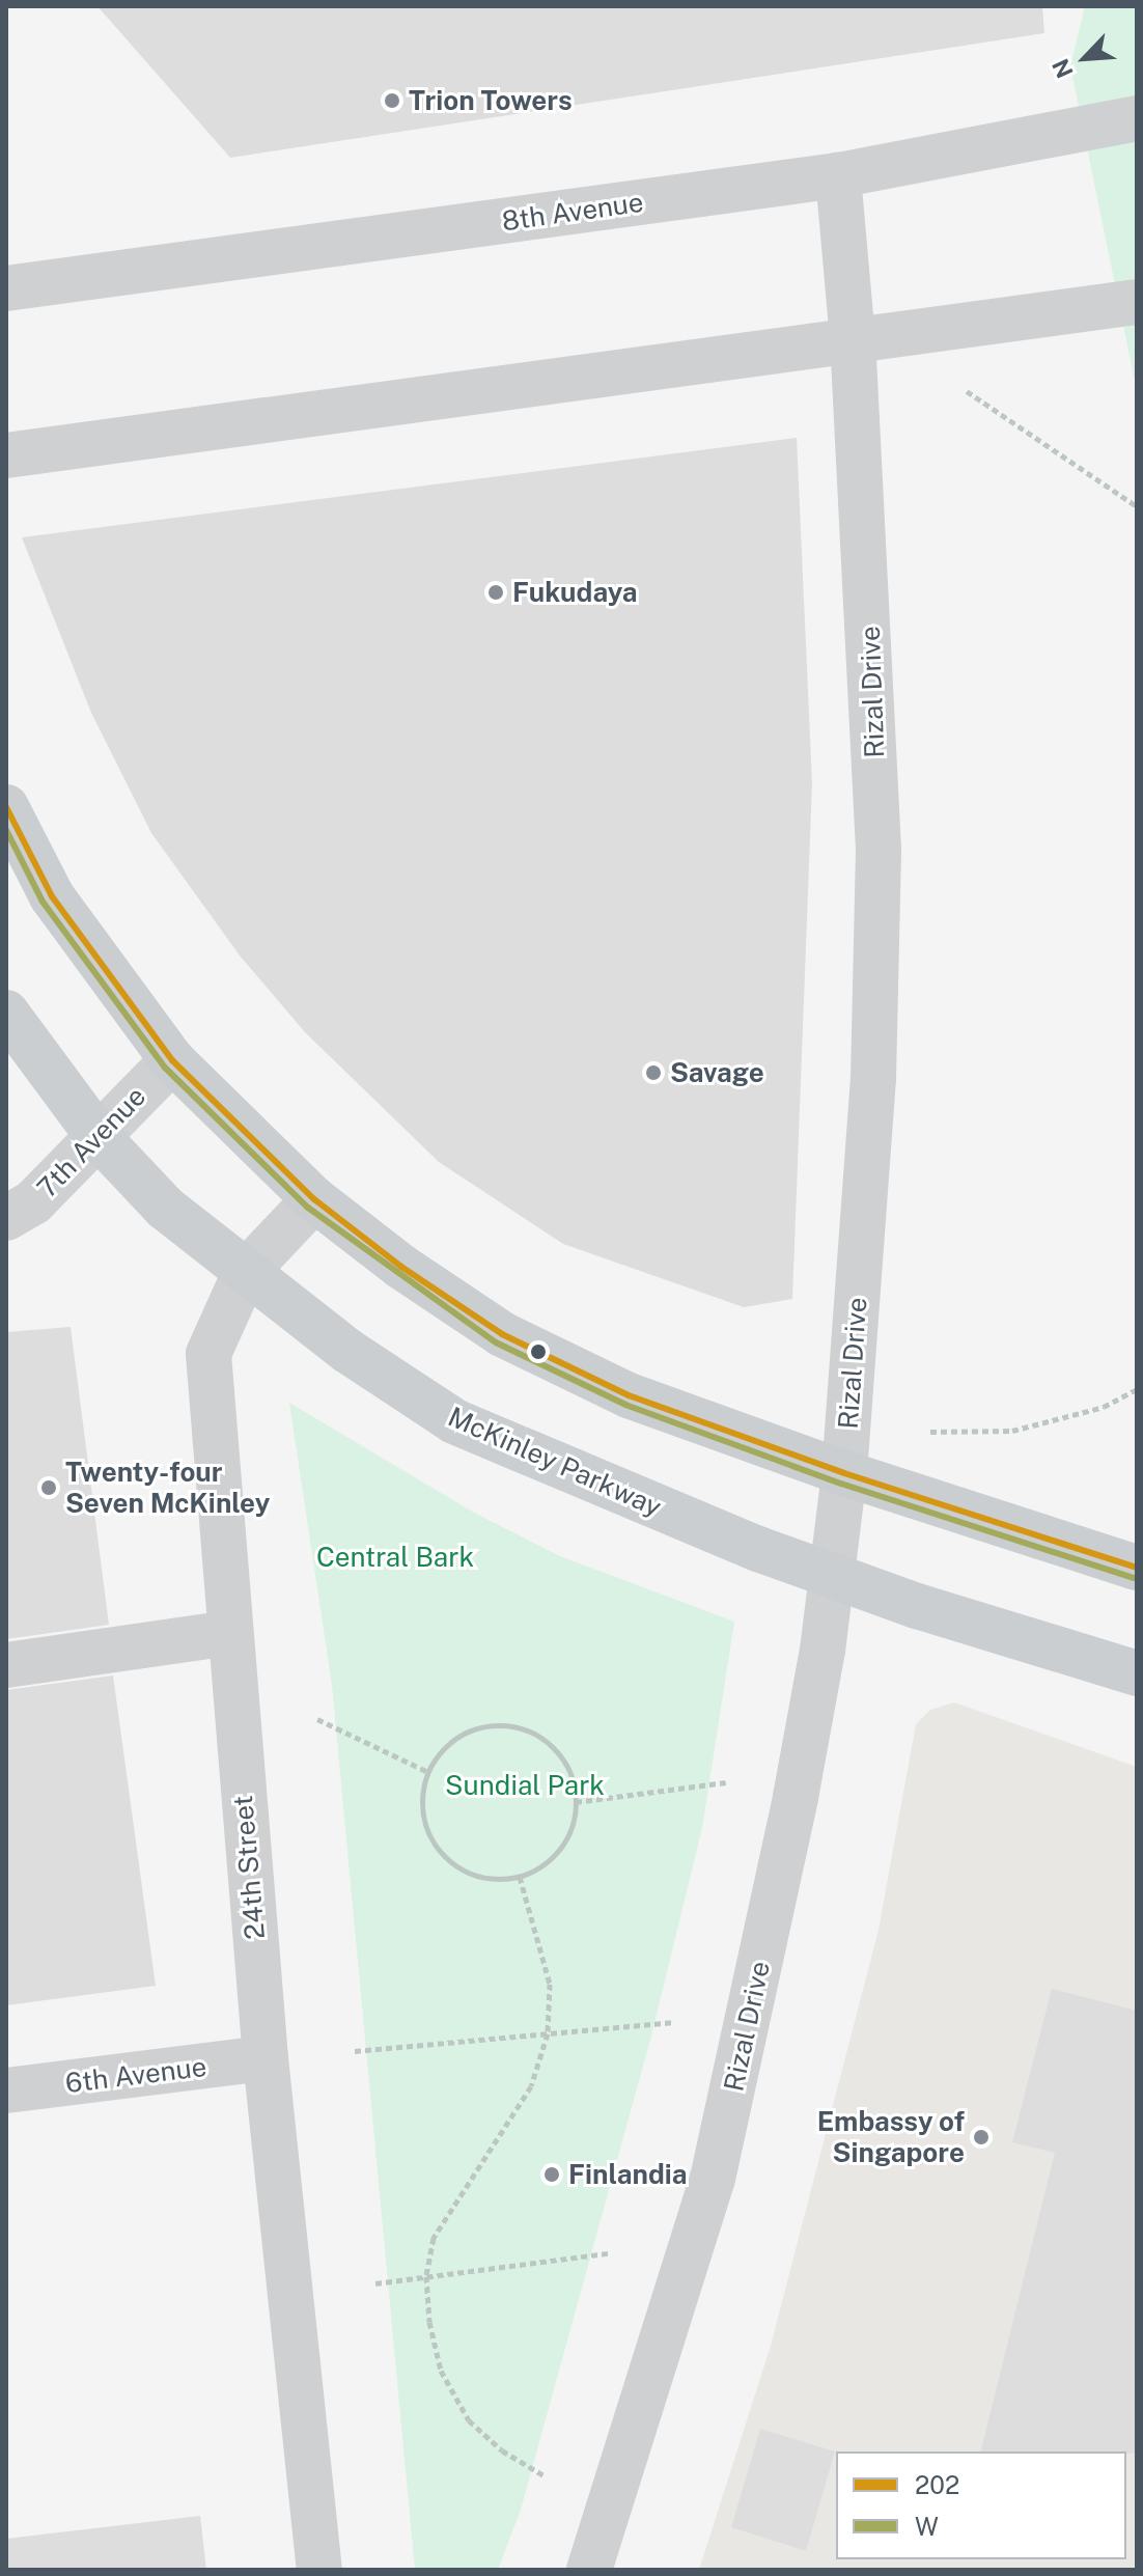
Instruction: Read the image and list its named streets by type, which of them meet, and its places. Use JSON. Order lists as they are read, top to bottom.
{
  "streets": {
    "main road": ["McKinley Parkway"],
    "street": [
      "8th Avenue",
      "Rizal Drive",
      "7th Avenue",
      "24th Street",
      "6th Avenue"
    ]
  },
  "crossings": [
    ["8th Avenue", "Rizal Drive"],
    ["Rizal Drive", "McKinley Parkway"],
    ["7th Avenue", "McKinley Parkway"],
    ["McKinley Parkway", "24th Street"],
    ["24th Street", "6th Avenue"]
  ],
  "parks": ["Central Bark", "Sundial Park"],
  "places": [
    "Trion Towers",
    "Fukudaya",
    "Savage",
    "Twenty-four Seven McKinley",
    "Embassy of Singapore",
    "Finlandia"
  ],
  "lines": ["transit line 202", "transit line W"],
  "legend": ["202", "W"],
  "north": "bottom left"
}
